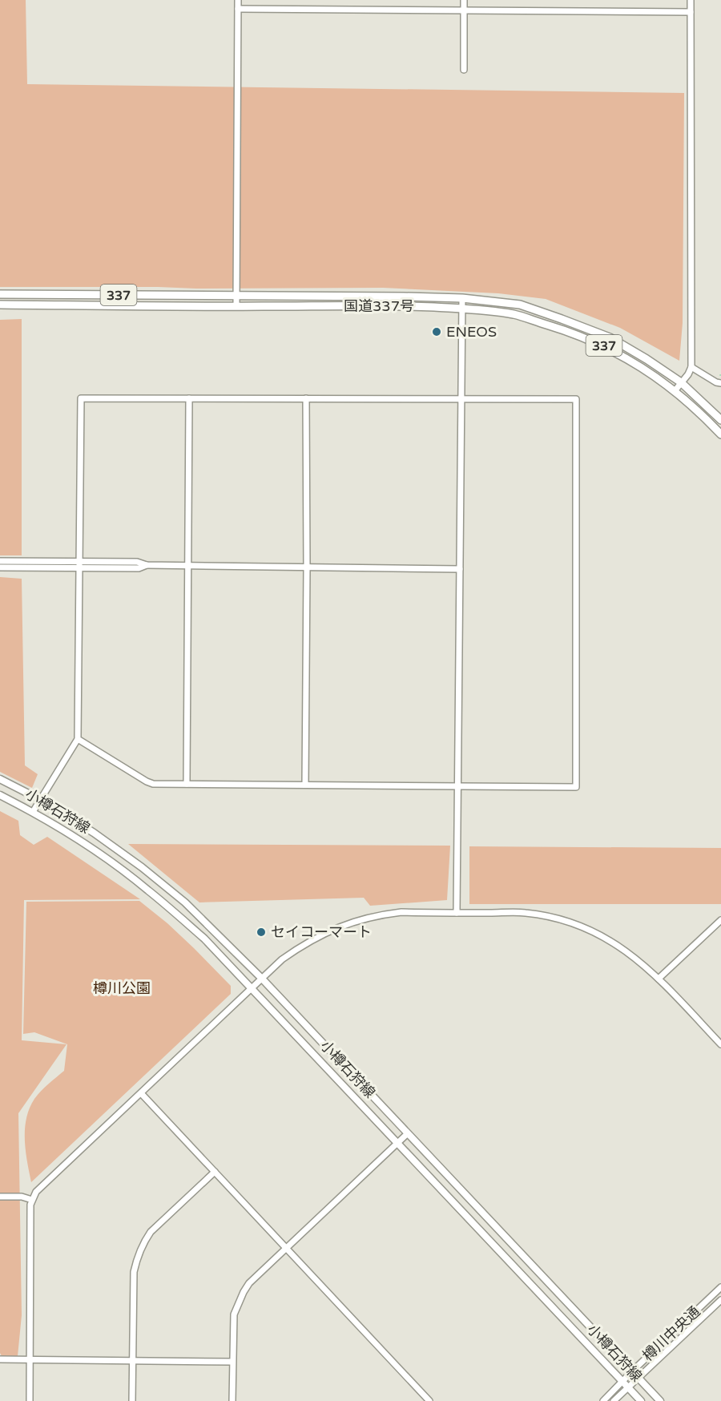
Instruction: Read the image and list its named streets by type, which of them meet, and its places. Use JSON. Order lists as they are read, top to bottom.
{
  "streets": {
    "highway": ["337", "国道337号"],
    "main road": ["小樽石狩線"],
    "street": ["樽川中央通"]
  },
  "crossings": [
    ["小樽石狩線", "樽川中央通"]
  ],
  "parks": ["樽川公園"],
  "places": ["ENEOS", "セイコーマート"]
}
